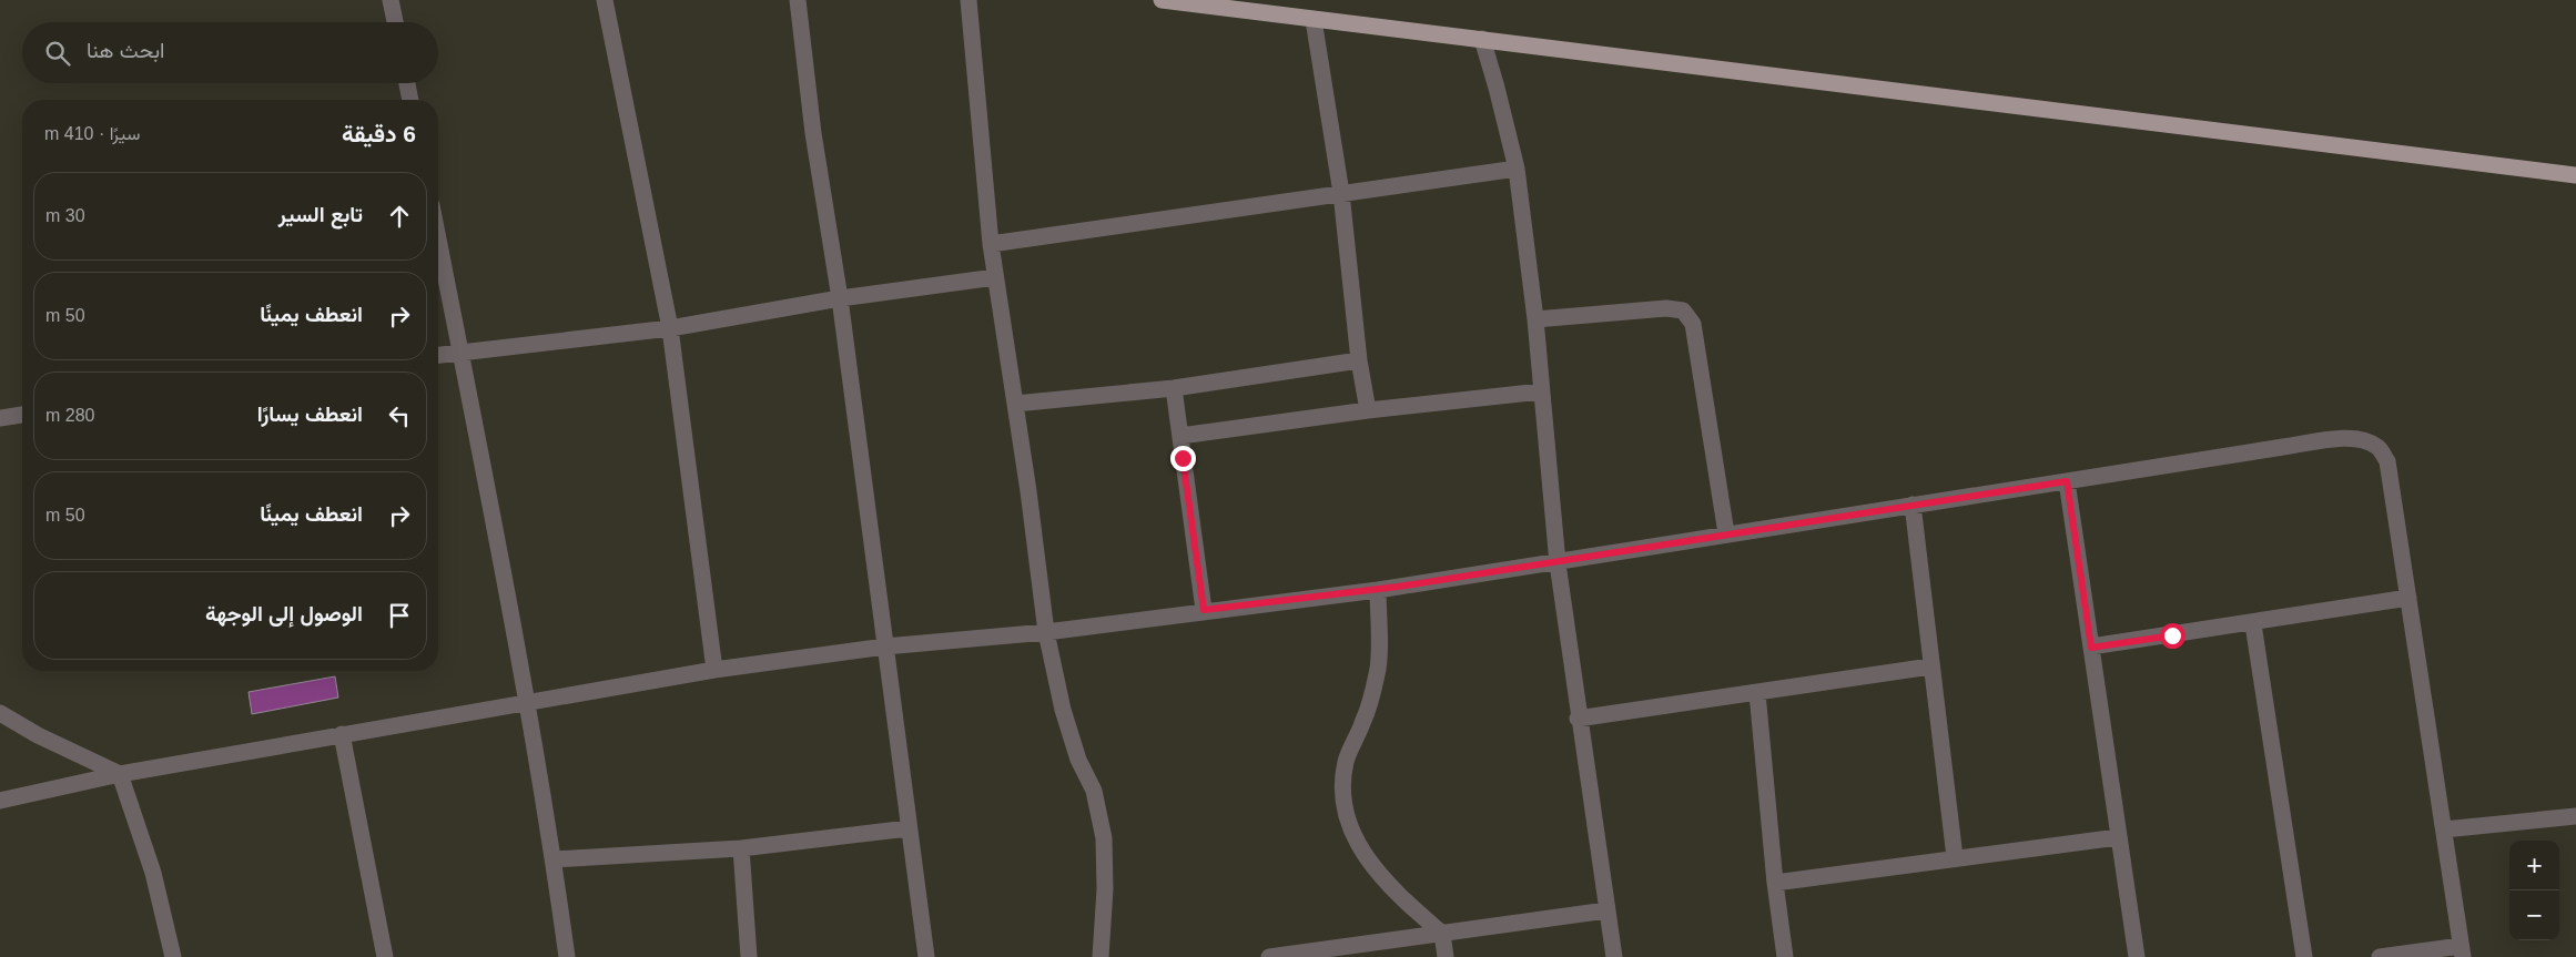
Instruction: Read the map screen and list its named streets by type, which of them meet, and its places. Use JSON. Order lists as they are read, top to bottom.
{
  "page": {
    "search": "ابحث هنا",
    "heading": ["6 دقيقة", "سيرًا · 410 m"],
    "list": [
      ["تابع السير", "30 m"],
      ["انعطف يمينًا", "50 m"],
      ["انعطف يسارًا", "280 m"],
      ["انعطف يمينًا", "50 m"],
      "الوصول إلى الوجهة"
    ],
    "map_buttons": ["+", "−"]
  }
}
